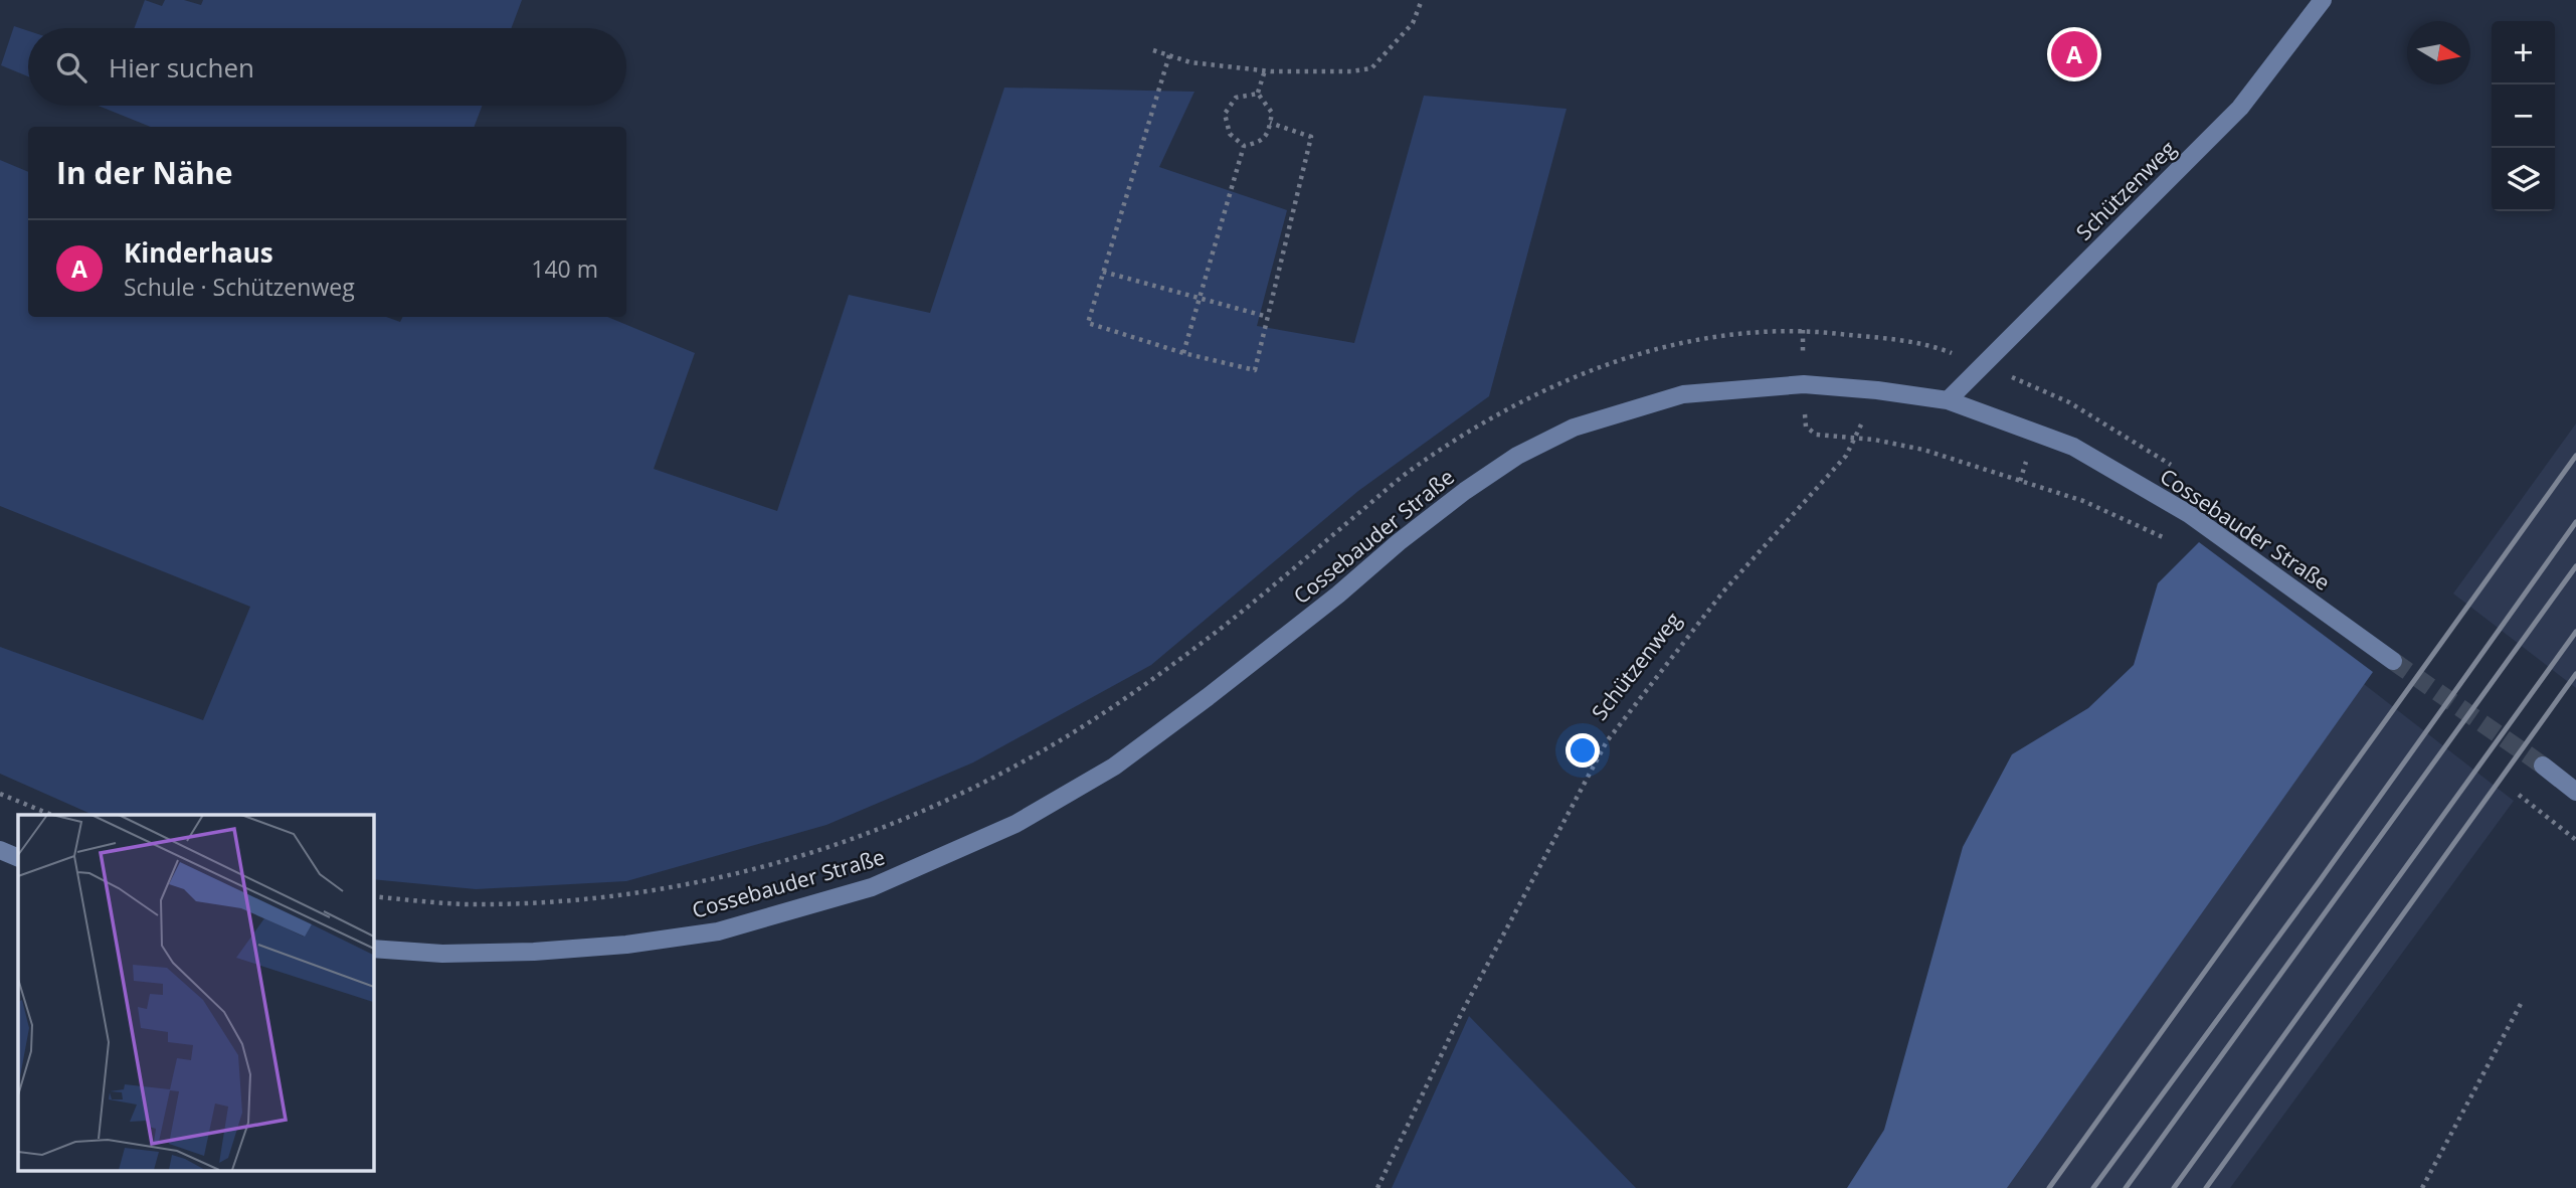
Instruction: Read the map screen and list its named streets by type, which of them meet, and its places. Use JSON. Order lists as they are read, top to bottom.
{
  "streets": {
    "street": ["Schützenweg", "Cossebauder Straße"]
  },
  "crossings": [
    ["Schützenweg", "Cossebauder Straße"]
  ],
  "north": "right",
  "page": {
    "map_buttons": ["+", "−"],
    "pins": "A",
    "search": "Hier suchen",
    "heading": "In der Nähe",
    "list": [
      {
        "mark": "A",
        "name": "Kinderhaus",
        "note": "Schule · Schützenweg",
        "value": "140 m"
      }
    ]
  }
}
